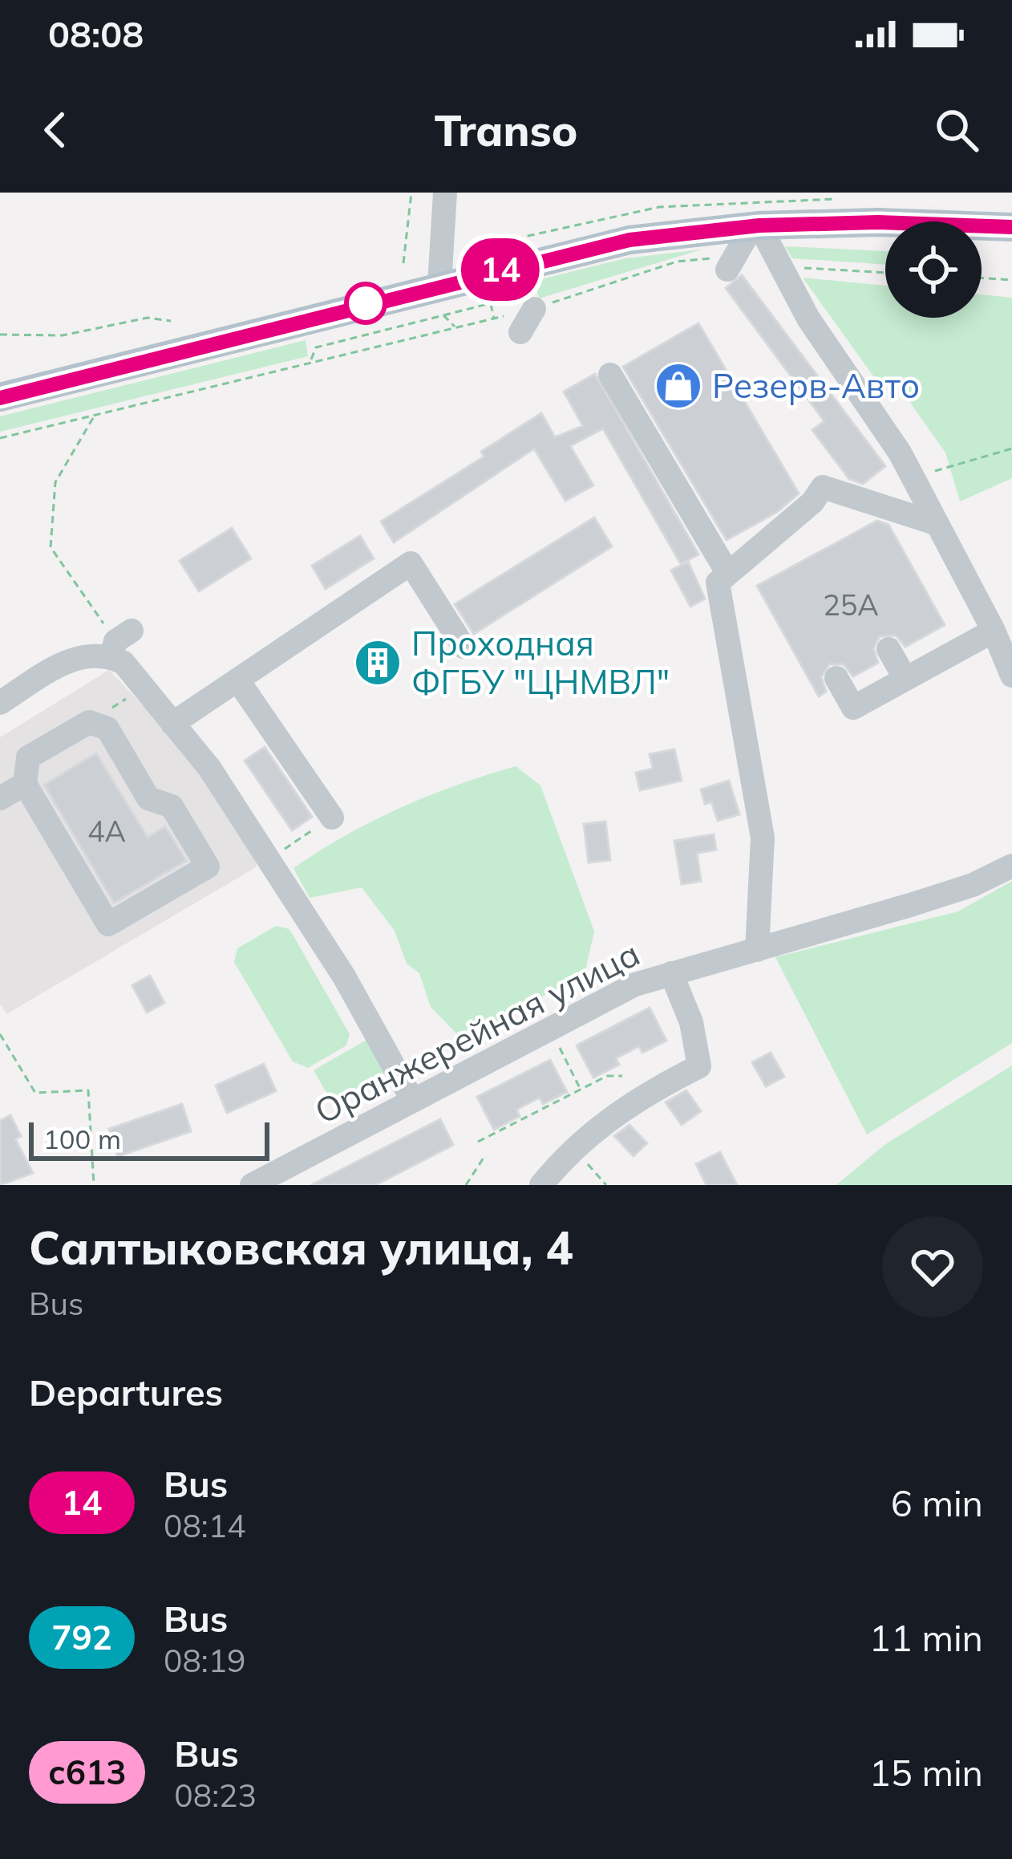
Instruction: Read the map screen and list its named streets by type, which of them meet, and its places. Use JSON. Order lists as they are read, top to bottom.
{
  "streets": {
    "street": ["Оранжерейная улица"]
  },
  "places": {
    "shop": ["Резерв-Авто"],
    "building": ["Проходная ФГБУ \"ЦНМВЛ\""]
  },
  "lines": ["bus line 14"],
  "house_numbers": ["25А", "4А"],
  "scale_bar": "100 m",
  "page": {
    "status": "08:08",
    "header": "Transo",
    "on_map": "14",
    "scale": "100 m",
    "heading": [
      ["Салтыковская улица, 4", "Bus"],
      "Departures"
    ],
    "list": [
      {
        "mark": "14",
        "name": "Bus",
        "note": "08:14",
        "value": "6 min"
      },
      {
        "mark": "792",
        "name": "Bus",
        "note": "08:19",
        "value": "11 min"
      },
      {
        "mark": "с613",
        "name": "Bus",
        "note": "08:23",
        "value": "15 min"
      }
    ]
  }
}
